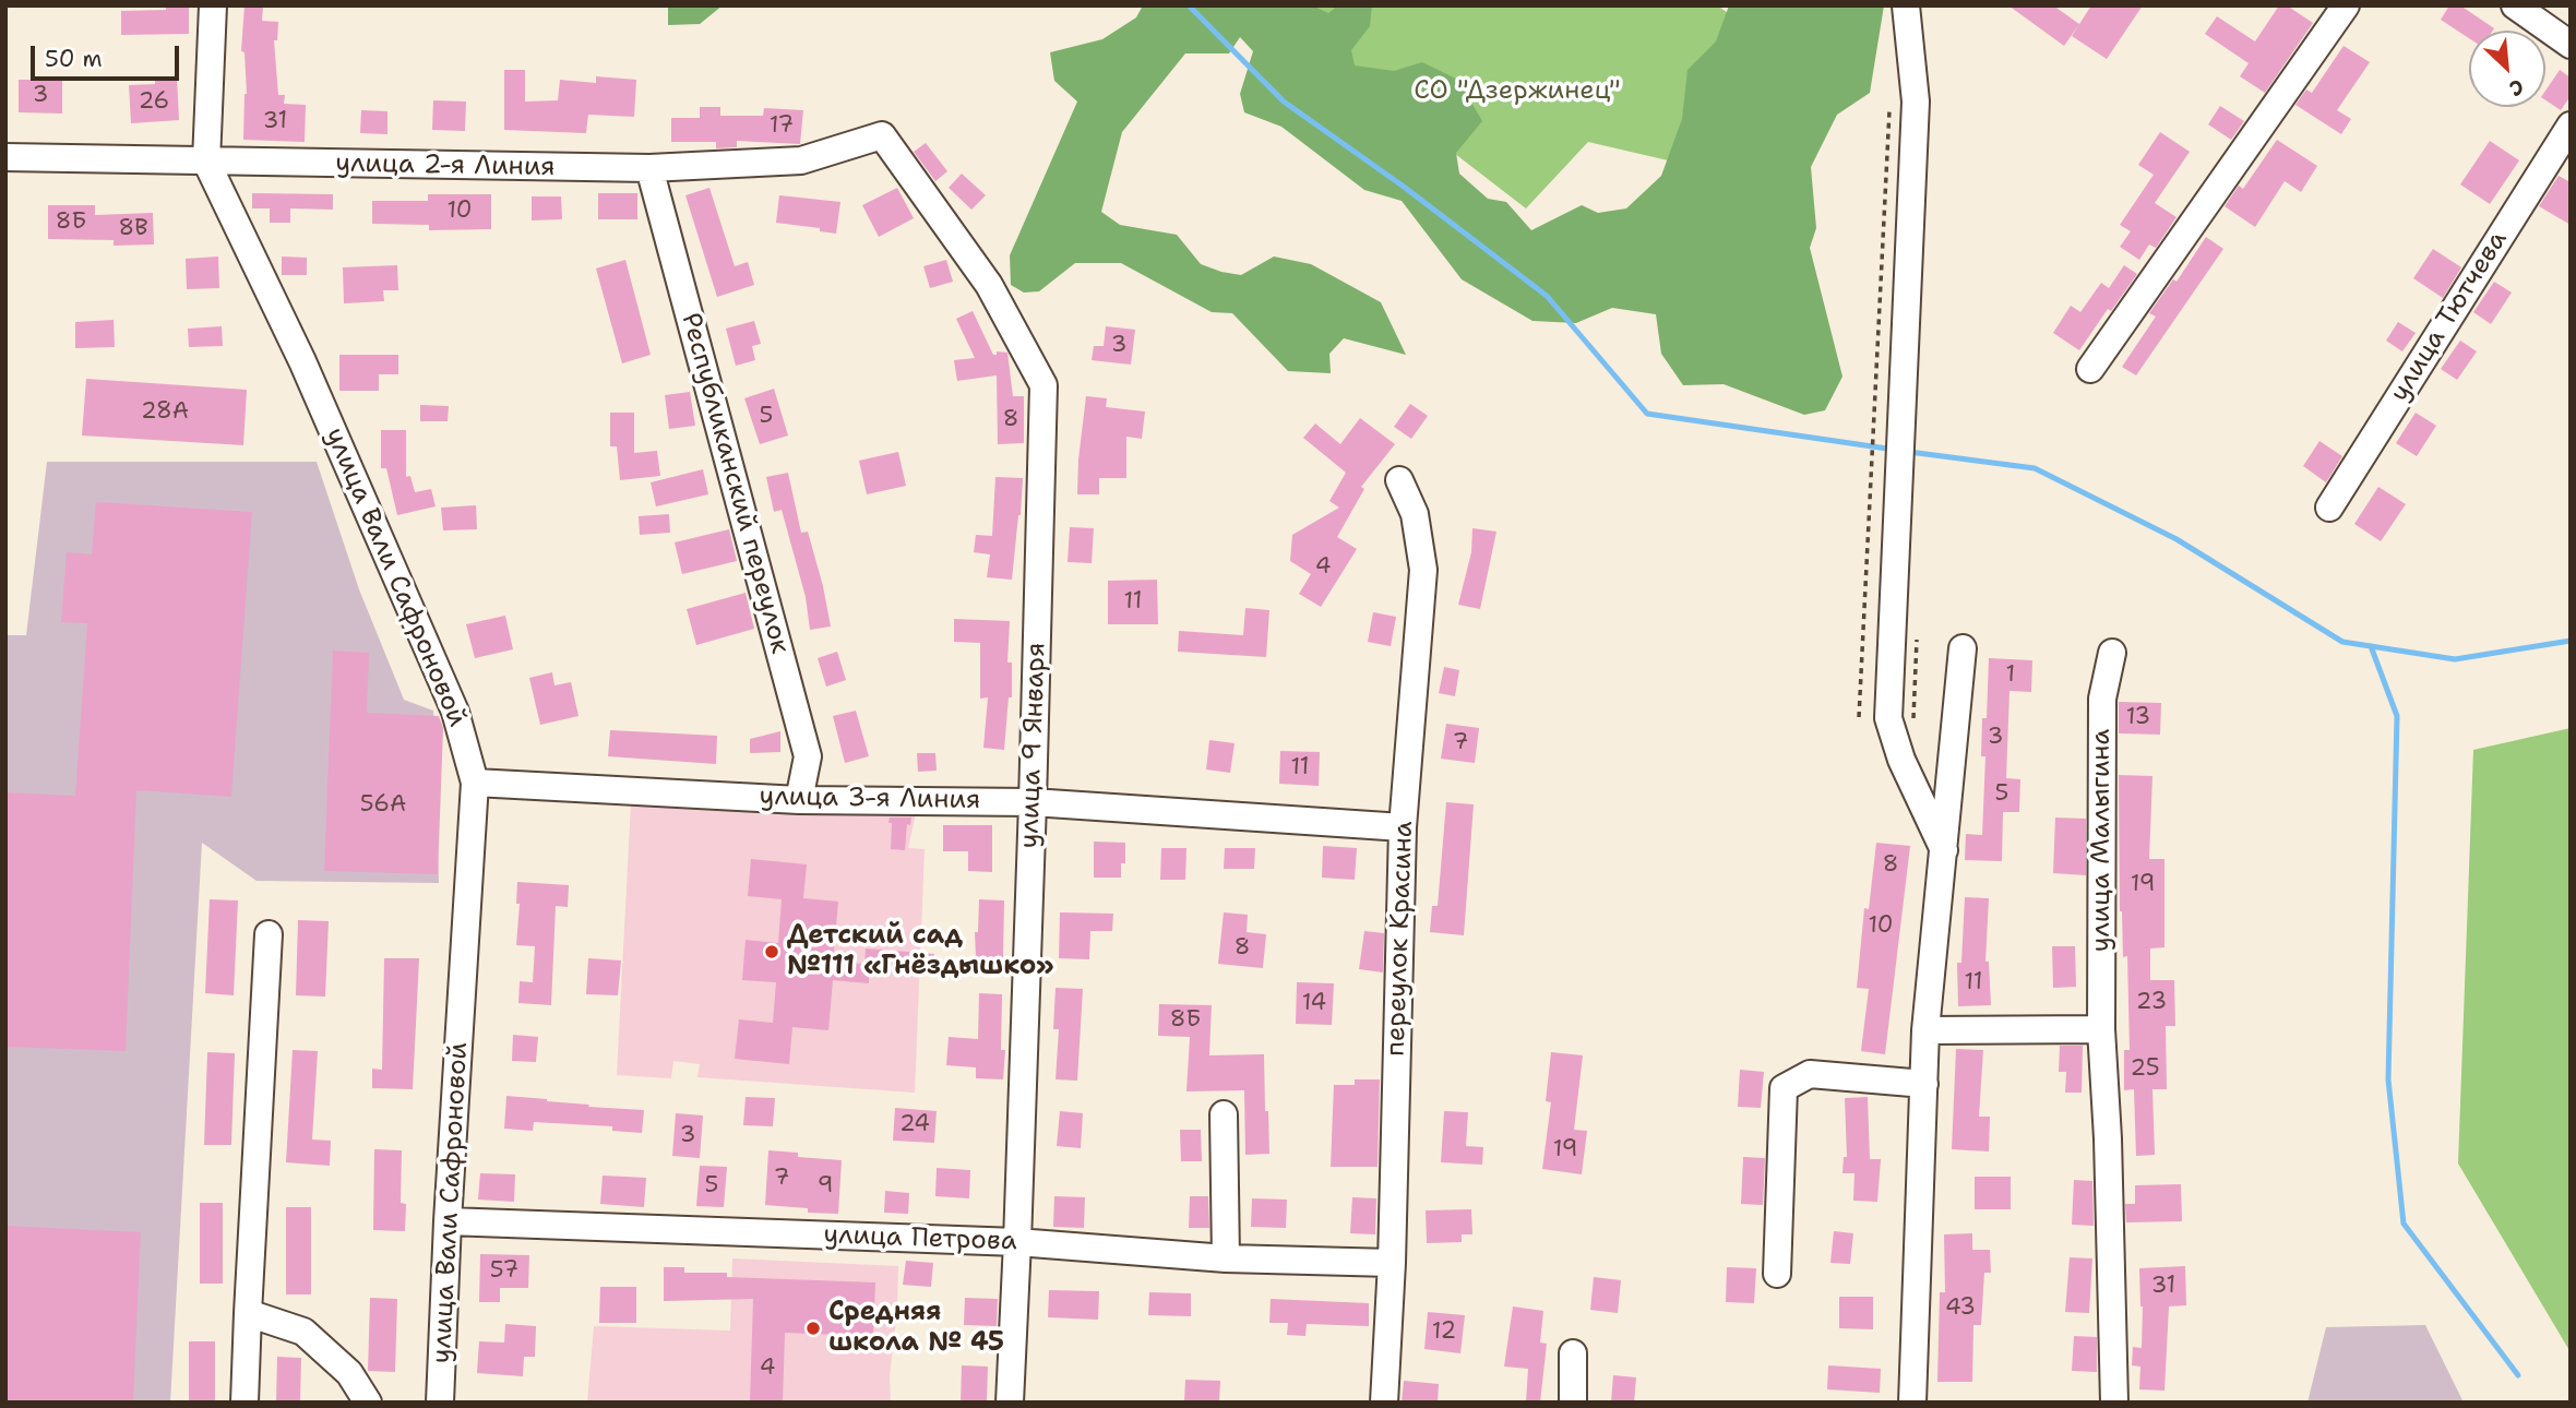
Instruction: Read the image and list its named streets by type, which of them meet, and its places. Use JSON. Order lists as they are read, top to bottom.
{
  "streets": {
    "street": [
      "улица 2-я Линия",
      "улица Тютчева",
      "Республиканский переулок",
      "улица Вали Сафроновой",
      "улица 9 Января",
      "улица 3-я Линия",
      "улица Малыгина",
      "переулок Красина",
      "улица Петрова"
    ]
  },
  "crossings": [
    ["улица 2-я Линия", "Республиканский переулок"],
    ["улица 2-я Линия", "улица Вали Сафроновой"],
    ["улица 2-я Линия", "улица 9 Января"],
    ["Республиканский переулок", "улица 3-я Линия"],
    ["улица Вали Сафроновой", "улица 3-я Линия"],
    ["улица Вали Сафроновой", "улица Петрова"],
    ["улица 9 Января", "улица 3-я Линия"],
    ["улица 9 Января", "улица Петрова"],
    ["улица 3-я Линия", "переулок Красина"],
    ["переулок Красина", "улица Петрова"]
  ],
  "parks": ["СО \"Дзержинец\""],
  "places": ["Детский сад №111 «Гнёздышко»", "Средняя школа № 45"],
  "house_numbers": [
    "3",
    "26",
    "31",
    "17",
    "10",
    "8Б",
    "8В",
    "3",
    "28А",
    "5",
    "8",
    "4",
    "11",
    "1",
    "13",
    "3",
    "7",
    "11",
    "5",
    "56А",
    "8",
    "19",
    "10",
    "8",
    "11",
    "23",
    "14",
    "8Б",
    "25",
    "24",
    "3",
    "19",
    "7",
    "5",
    "9",
    "57",
    "31",
    "43",
    "12",
    "4"
  ],
  "scale_bar": "50 m",
  "north": "bottom right"
}
